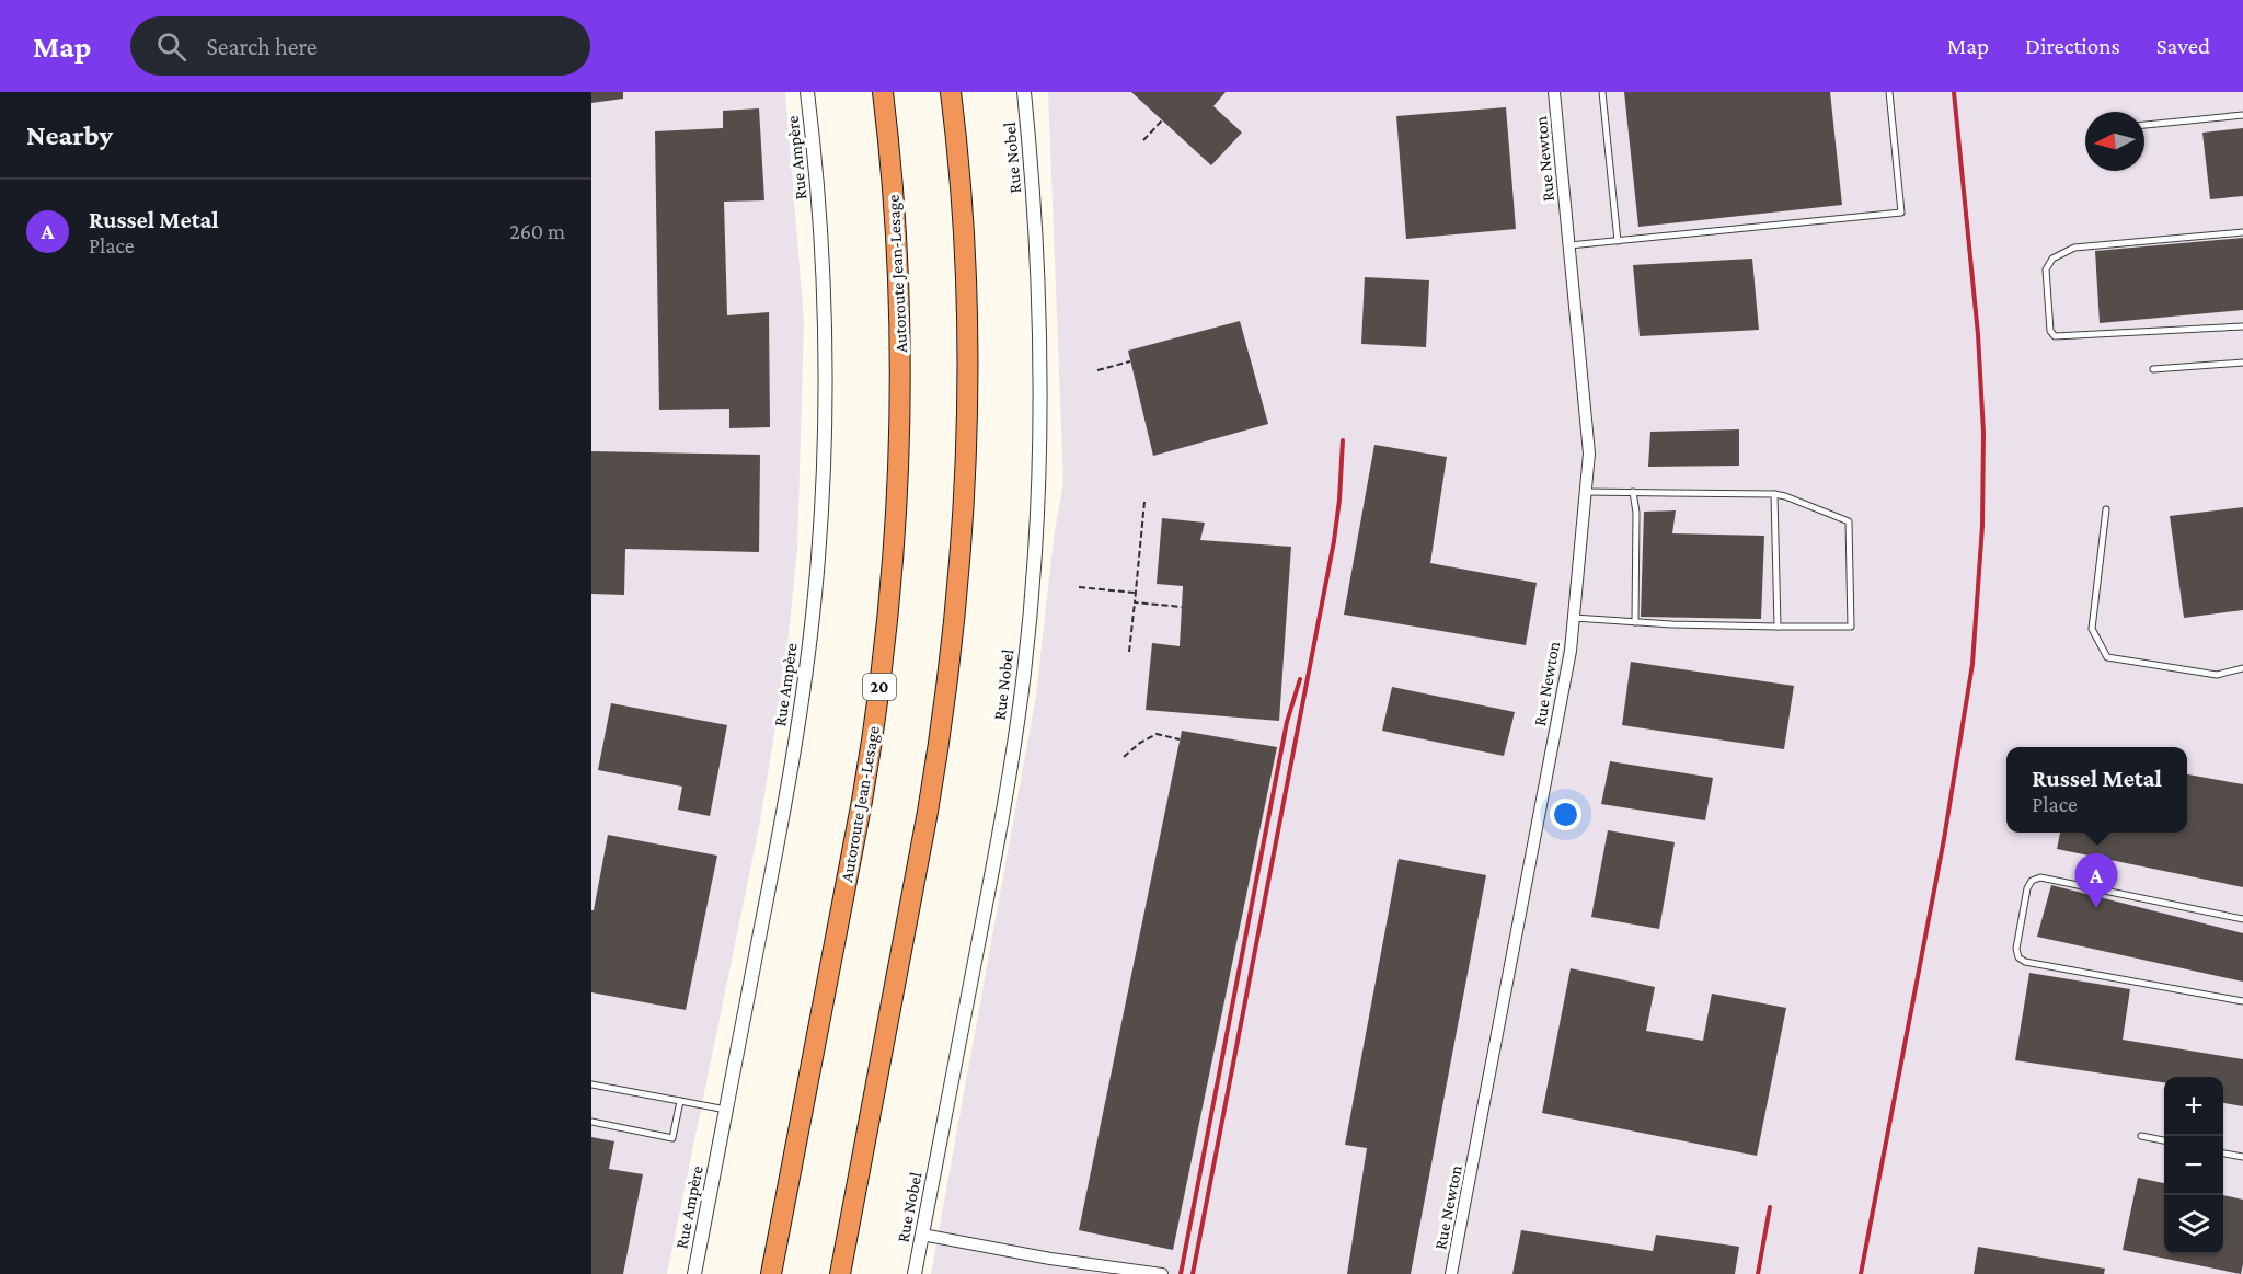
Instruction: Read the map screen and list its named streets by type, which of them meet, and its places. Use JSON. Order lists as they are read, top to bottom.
{
  "streets": {
    "highway": ["Autoroute Jean-Lesage", "20"],
    "street": ["Rue Ampère", "Rue Nobel", "Rue Newton"]
  },
  "north": "left",
  "page": {
    "header": "Map",
    "search": "Search here",
    "nav": ["Map", "Directions", "Saved"],
    "heading": "Nearby",
    "list": [
      {
        "mark": "A",
        "name": "Russel Metal",
        "note": "Place",
        "value": "260 m"
      }
    ],
    "popup": ["Russel Metal", "Place"],
    "pins": "A",
    "map_buttons": ["+", "−"]
  }
}
